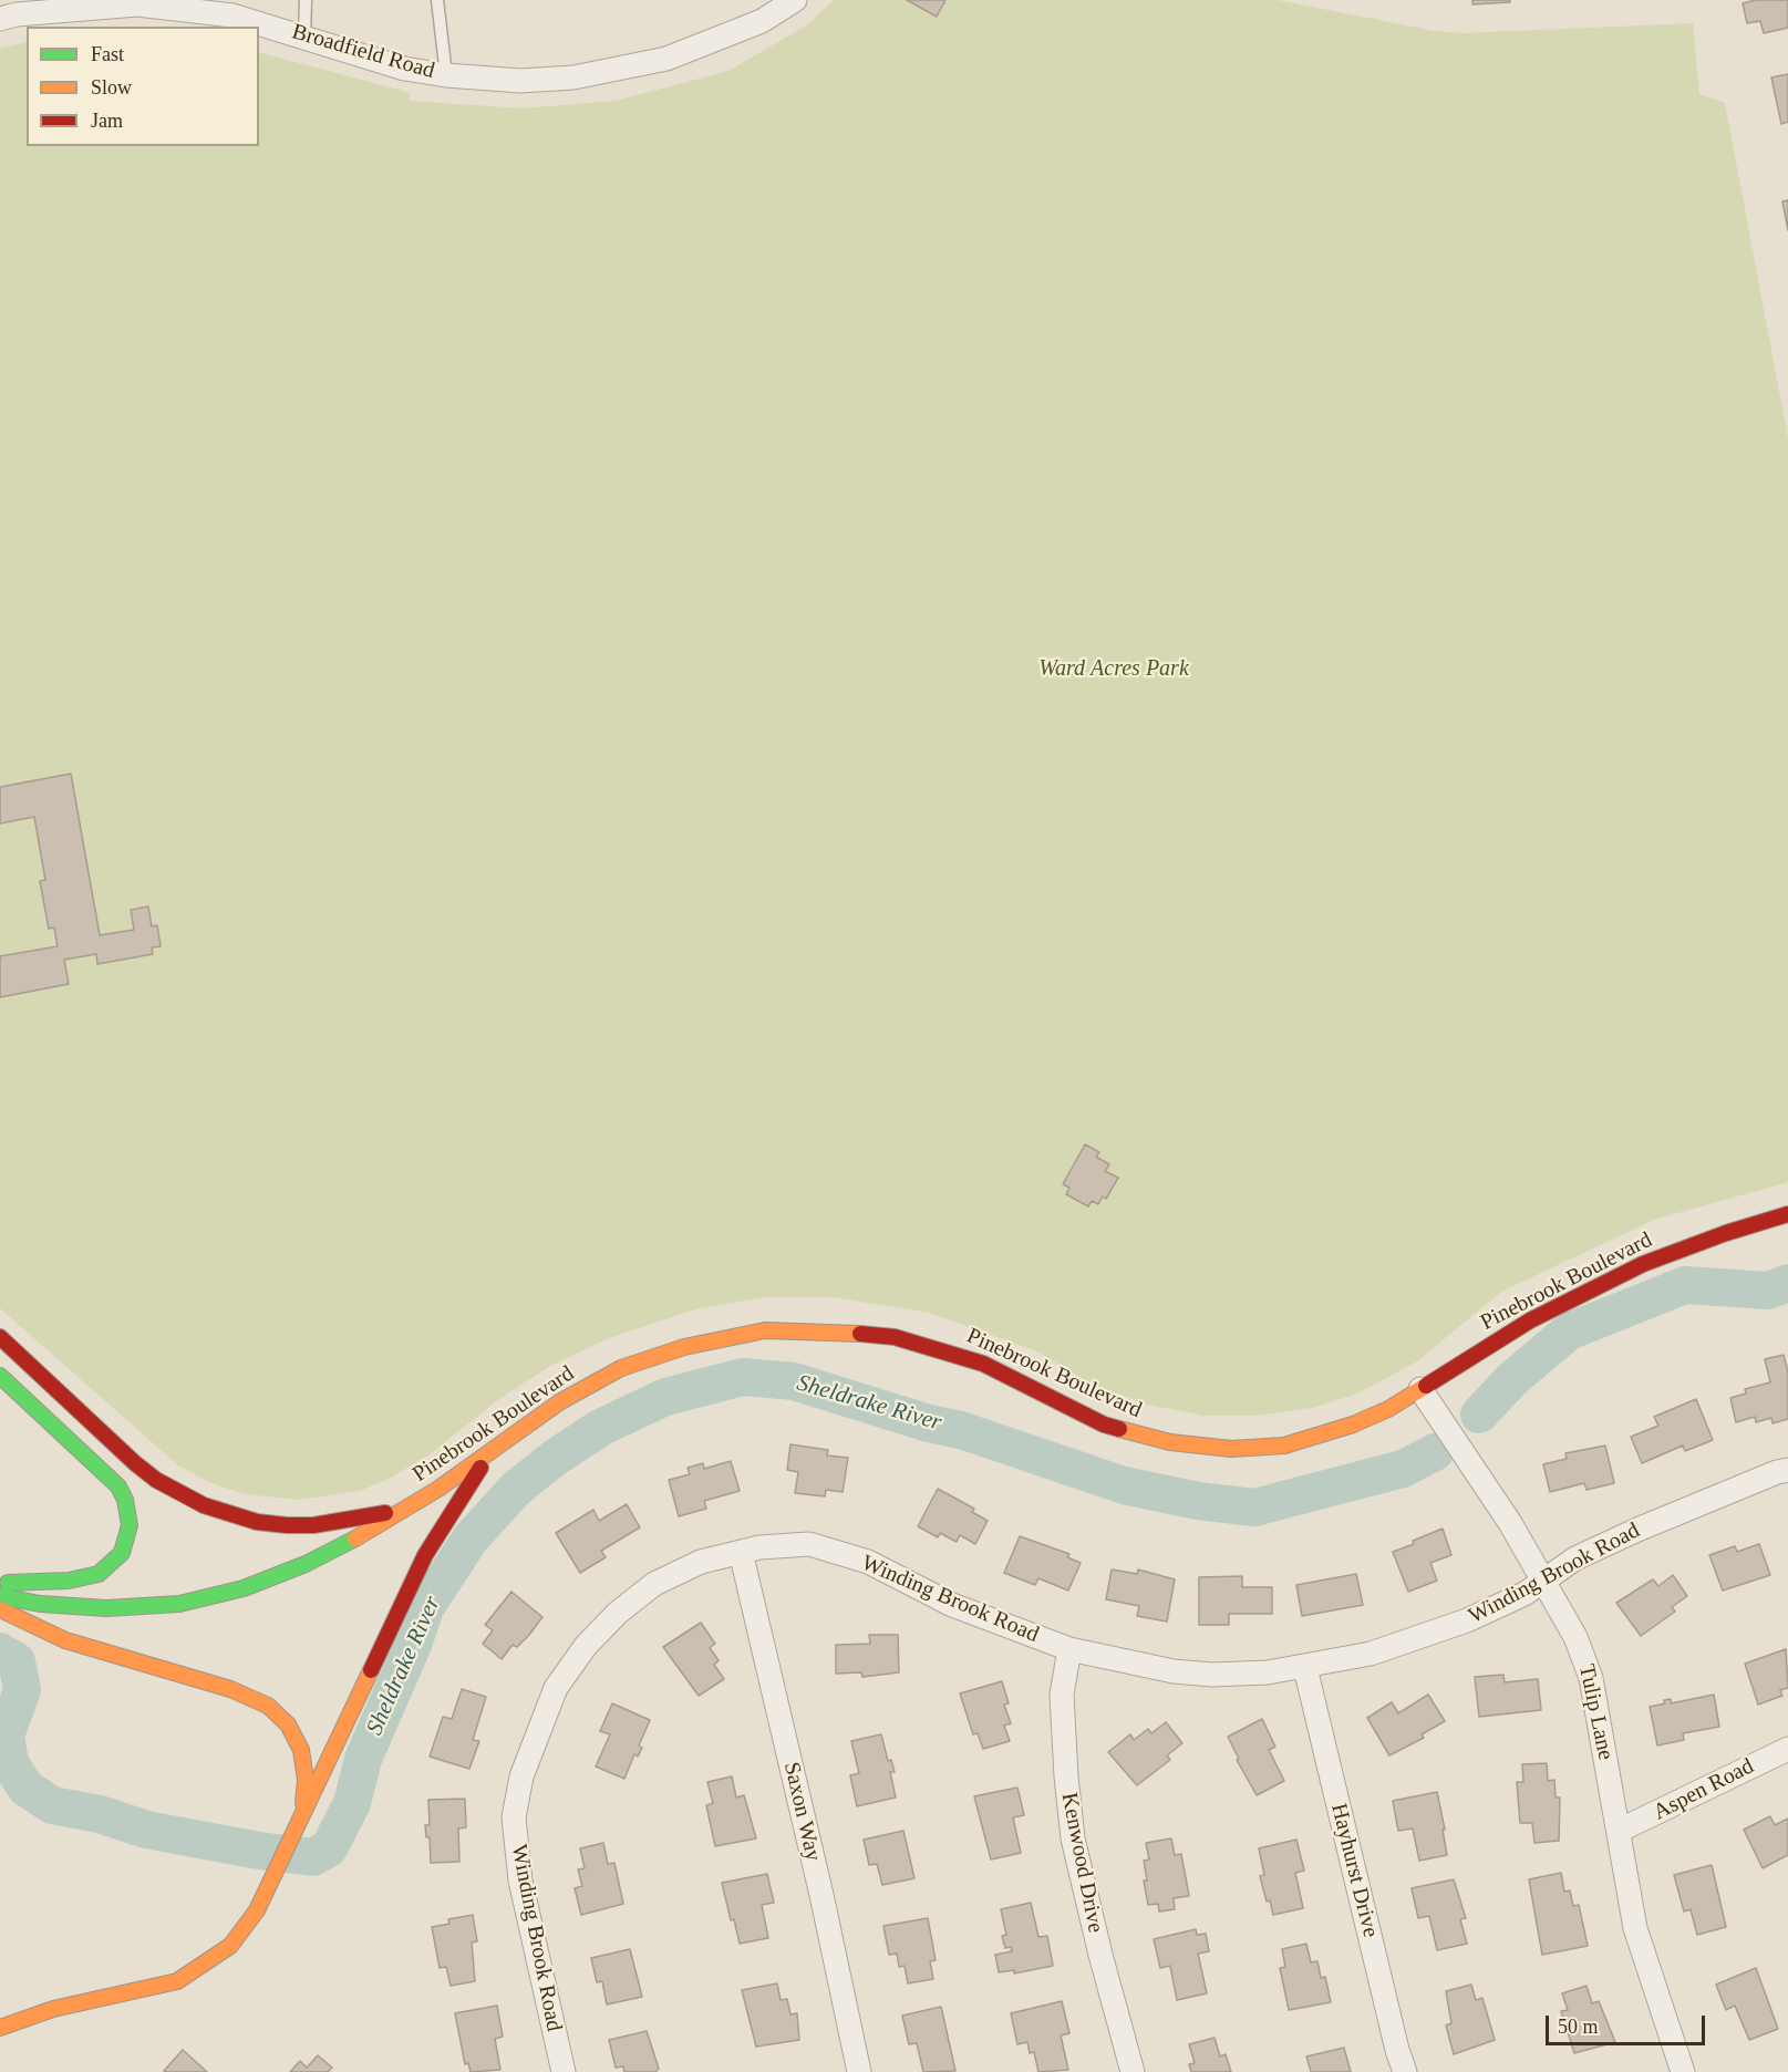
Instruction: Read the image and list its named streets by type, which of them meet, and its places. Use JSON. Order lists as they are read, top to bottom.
{
  "streets": {
    "street": [
      "Broadfield Road",
      "Pinebrook Boulevard",
      "Winding Brook Road",
      "Tulip Lane",
      "Aspen Road",
      "Saxon Way",
      "Kenwood Drive",
      "Hayhurst Drive"
    ]
  },
  "crossings": [
    ["Pinebrook Boulevard", "Tulip Lane"],
    ["Winding Brook Road", "Tulip Lane"],
    ["Winding Brook Road", "Saxon Way"],
    ["Winding Brook Road", "Kenwood Drive"],
    ["Winding Brook Road", "Hayhurst Drive"],
    ["Tulip Lane", "Aspen Road"]
  ],
  "water": ["Sheldrake River"],
  "parks": ["Ward Acres Park"],
  "legend": ["Fast", "Slow", "Jam"],
  "scale_bar": "50 m"
}
